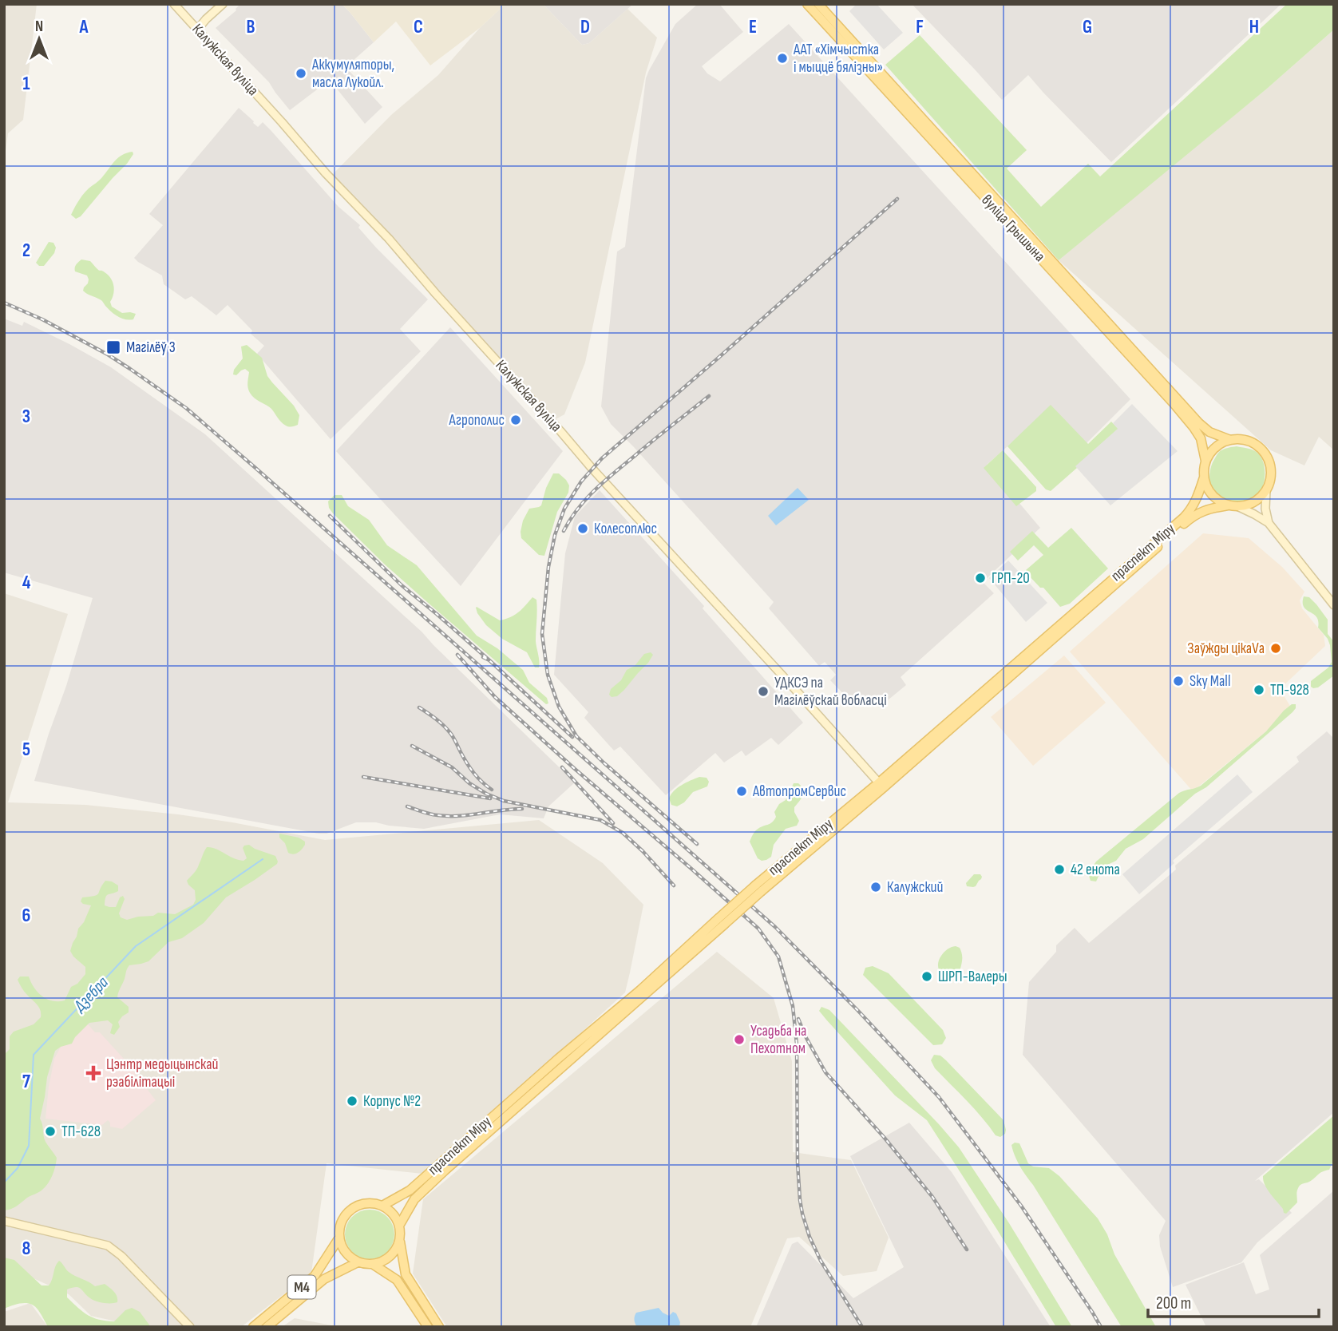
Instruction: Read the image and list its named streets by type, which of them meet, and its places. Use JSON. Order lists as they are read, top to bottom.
{
  "streets": {
    "main road": ["вуліца Грышына", "праспект Міру", "М4"],
    "street": ["Калужская вуліца"]
  },
  "crossings": [
    ["Калужская вуліца", "праспект Міру"],
    ["вуліца Грышына", "праспект Міру"],
    ["праспект Міру", "М4"]
  ],
  "water": ["Дзебра"],
  "places": {
    "other": [
      "ААТ «Хімчыстка і мыццё бялізны»",
      "Аккумуляторы, масла Лукойл.",
      "Агрополис",
      "Колесоплюс",
      "ГРП-20",
      "Заўжды цікаVа",
      "Sky Mall",
      "ТП-928",
      "УДКСЭ па Магілёўскай вобласці",
      "АвтопромСервис",
      "42 енота",
      "Калужский",
      "ШРП-Валеры",
      "Усадьба на Пехотном",
      "Корпус №2",
      "ТП-628"
    ],
    "transit": ["Магілёў 3"],
    "health": ["Цэнтр медыцынскай рэабілітацыі"]
  },
  "scale_bar": "200 m",
  "north": "top",
  "grid": {
    "columns": [
      "A",
      "B",
      "C",
      "D",
      "E",
      "F",
      "G",
      "H"
    ],
    "rows": [
      "1",
      "2",
      "3",
      "4",
      "5",
      "6",
      "7",
      "8"
    ]
  }
}
